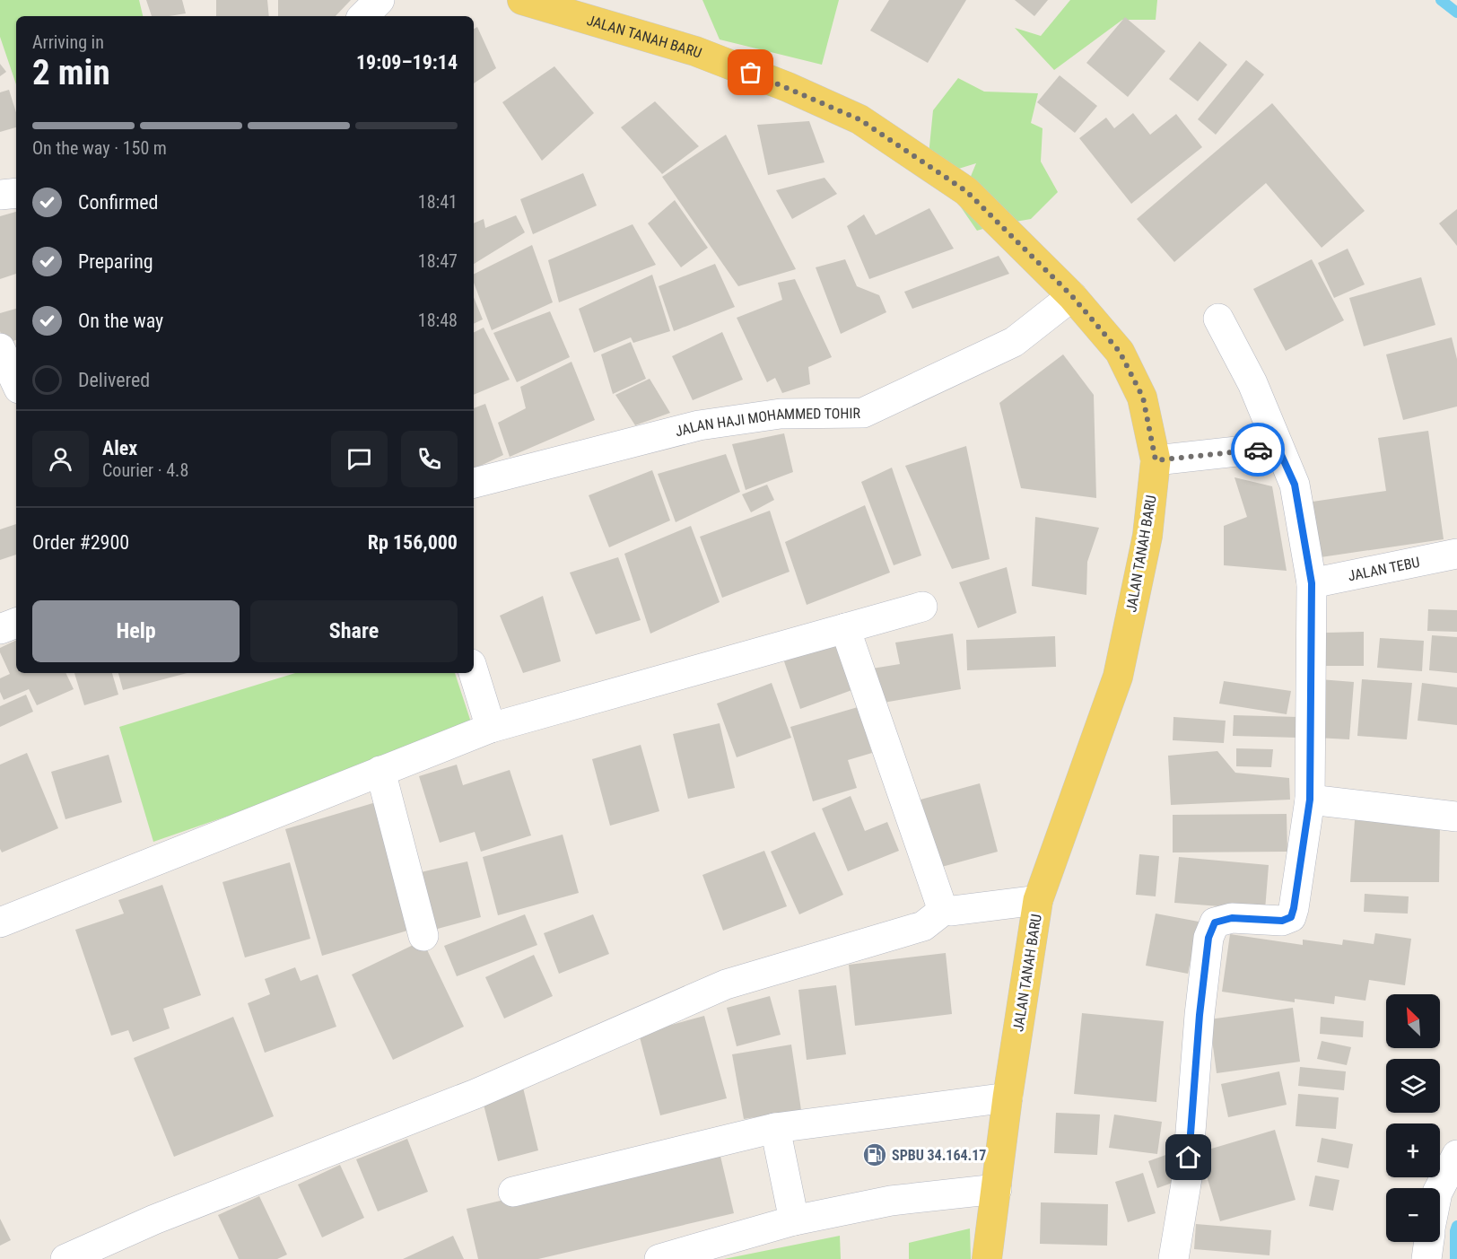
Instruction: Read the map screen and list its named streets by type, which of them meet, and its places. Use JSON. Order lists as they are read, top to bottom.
{
  "streets": {
    "main road": ["JALAN TANAH BARU"],
    "street": ["JALAN HAJI MOHAMMED TOHIR", "JALAN TEBU"]
  },
  "crossings": [
    ["JALAN TANAH BARU", "JALAN HAJI MOHAMMED TOHIR"]
  ],
  "places": {
    "fuel station": ["SPBU 34.164.17"]
  },
  "north": "top left",
  "page": {
    "heading": ["2 min", "Arriving in", "19:09–19:14"],
    "panel": [
      "Alex",
      "Courier · 4.8",
      "Order #2900",
      "Rp 156,000"
    ],
    "bar": "On the way · 150 m",
    "list": [
      ["Confirmed", "18:41"],
      ["Preparing", "18:47"],
      ["On the way", "18:48"],
      "Delivered"
    ],
    "buttons": ["Help", "Share"],
    "map_buttons": ["+", "−"]
  }
}
